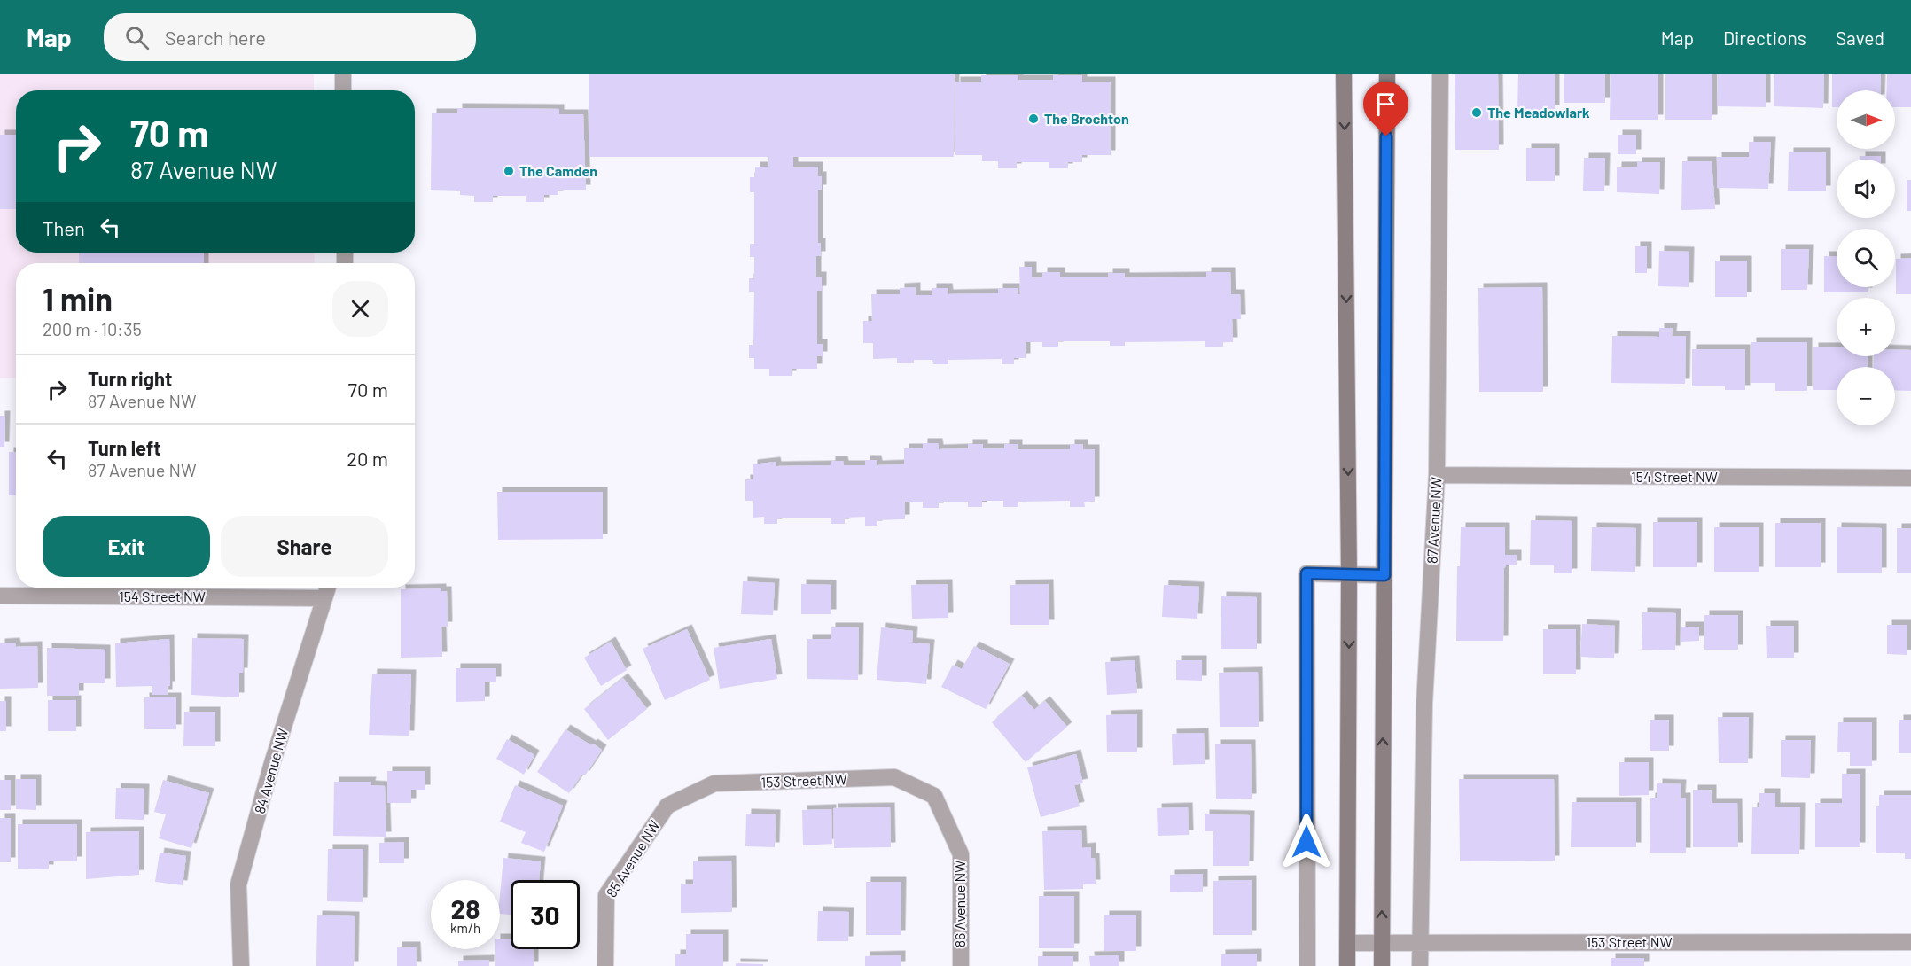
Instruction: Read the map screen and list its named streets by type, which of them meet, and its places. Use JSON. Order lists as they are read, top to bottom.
{
  "streets": {
    "street": [
      "154 Street NW",
      "87 Avenue NW",
      "84 Avenue NW",
      "153 Street NW",
      "85 Avenue NW",
      "86 Avenue NW"
    ]
  },
  "crossings": [
    ["154 Street NW", "87 Avenue NW"],
    ["154 Street NW", "84 Avenue NW"],
    ["87 Avenue NW", "153 Street NW"],
    ["153 Street NW", "85 Avenue NW"],
    ["153 Street NW", "86 Avenue NW"]
  ],
  "places": ["The Meadowlark", "The Brochton", "The Camden"],
  "north": "right",
  "page": {
    "header": "Map",
    "search": "Search here",
    "nav": ["Map", "Directions", "Saved"],
    "map_buttons": ["+", "−"],
    "turn": ["70 m", "87 Avenue NW"],
    "then": "Then",
    "heading": ["1 min", "200 m · 10:35"],
    "list": [
      {
        "name": "Turn right",
        "note": "87 Avenue NW",
        "value": "70 m"
      },
      {
        "name": "Turn left",
        "note": "87 Avenue NW",
        "value": "20 m"
      }
    ],
    "buttons": ["Exit", "Share"],
    "speed": "28 km/h",
    "limit": "30"
  }
}
